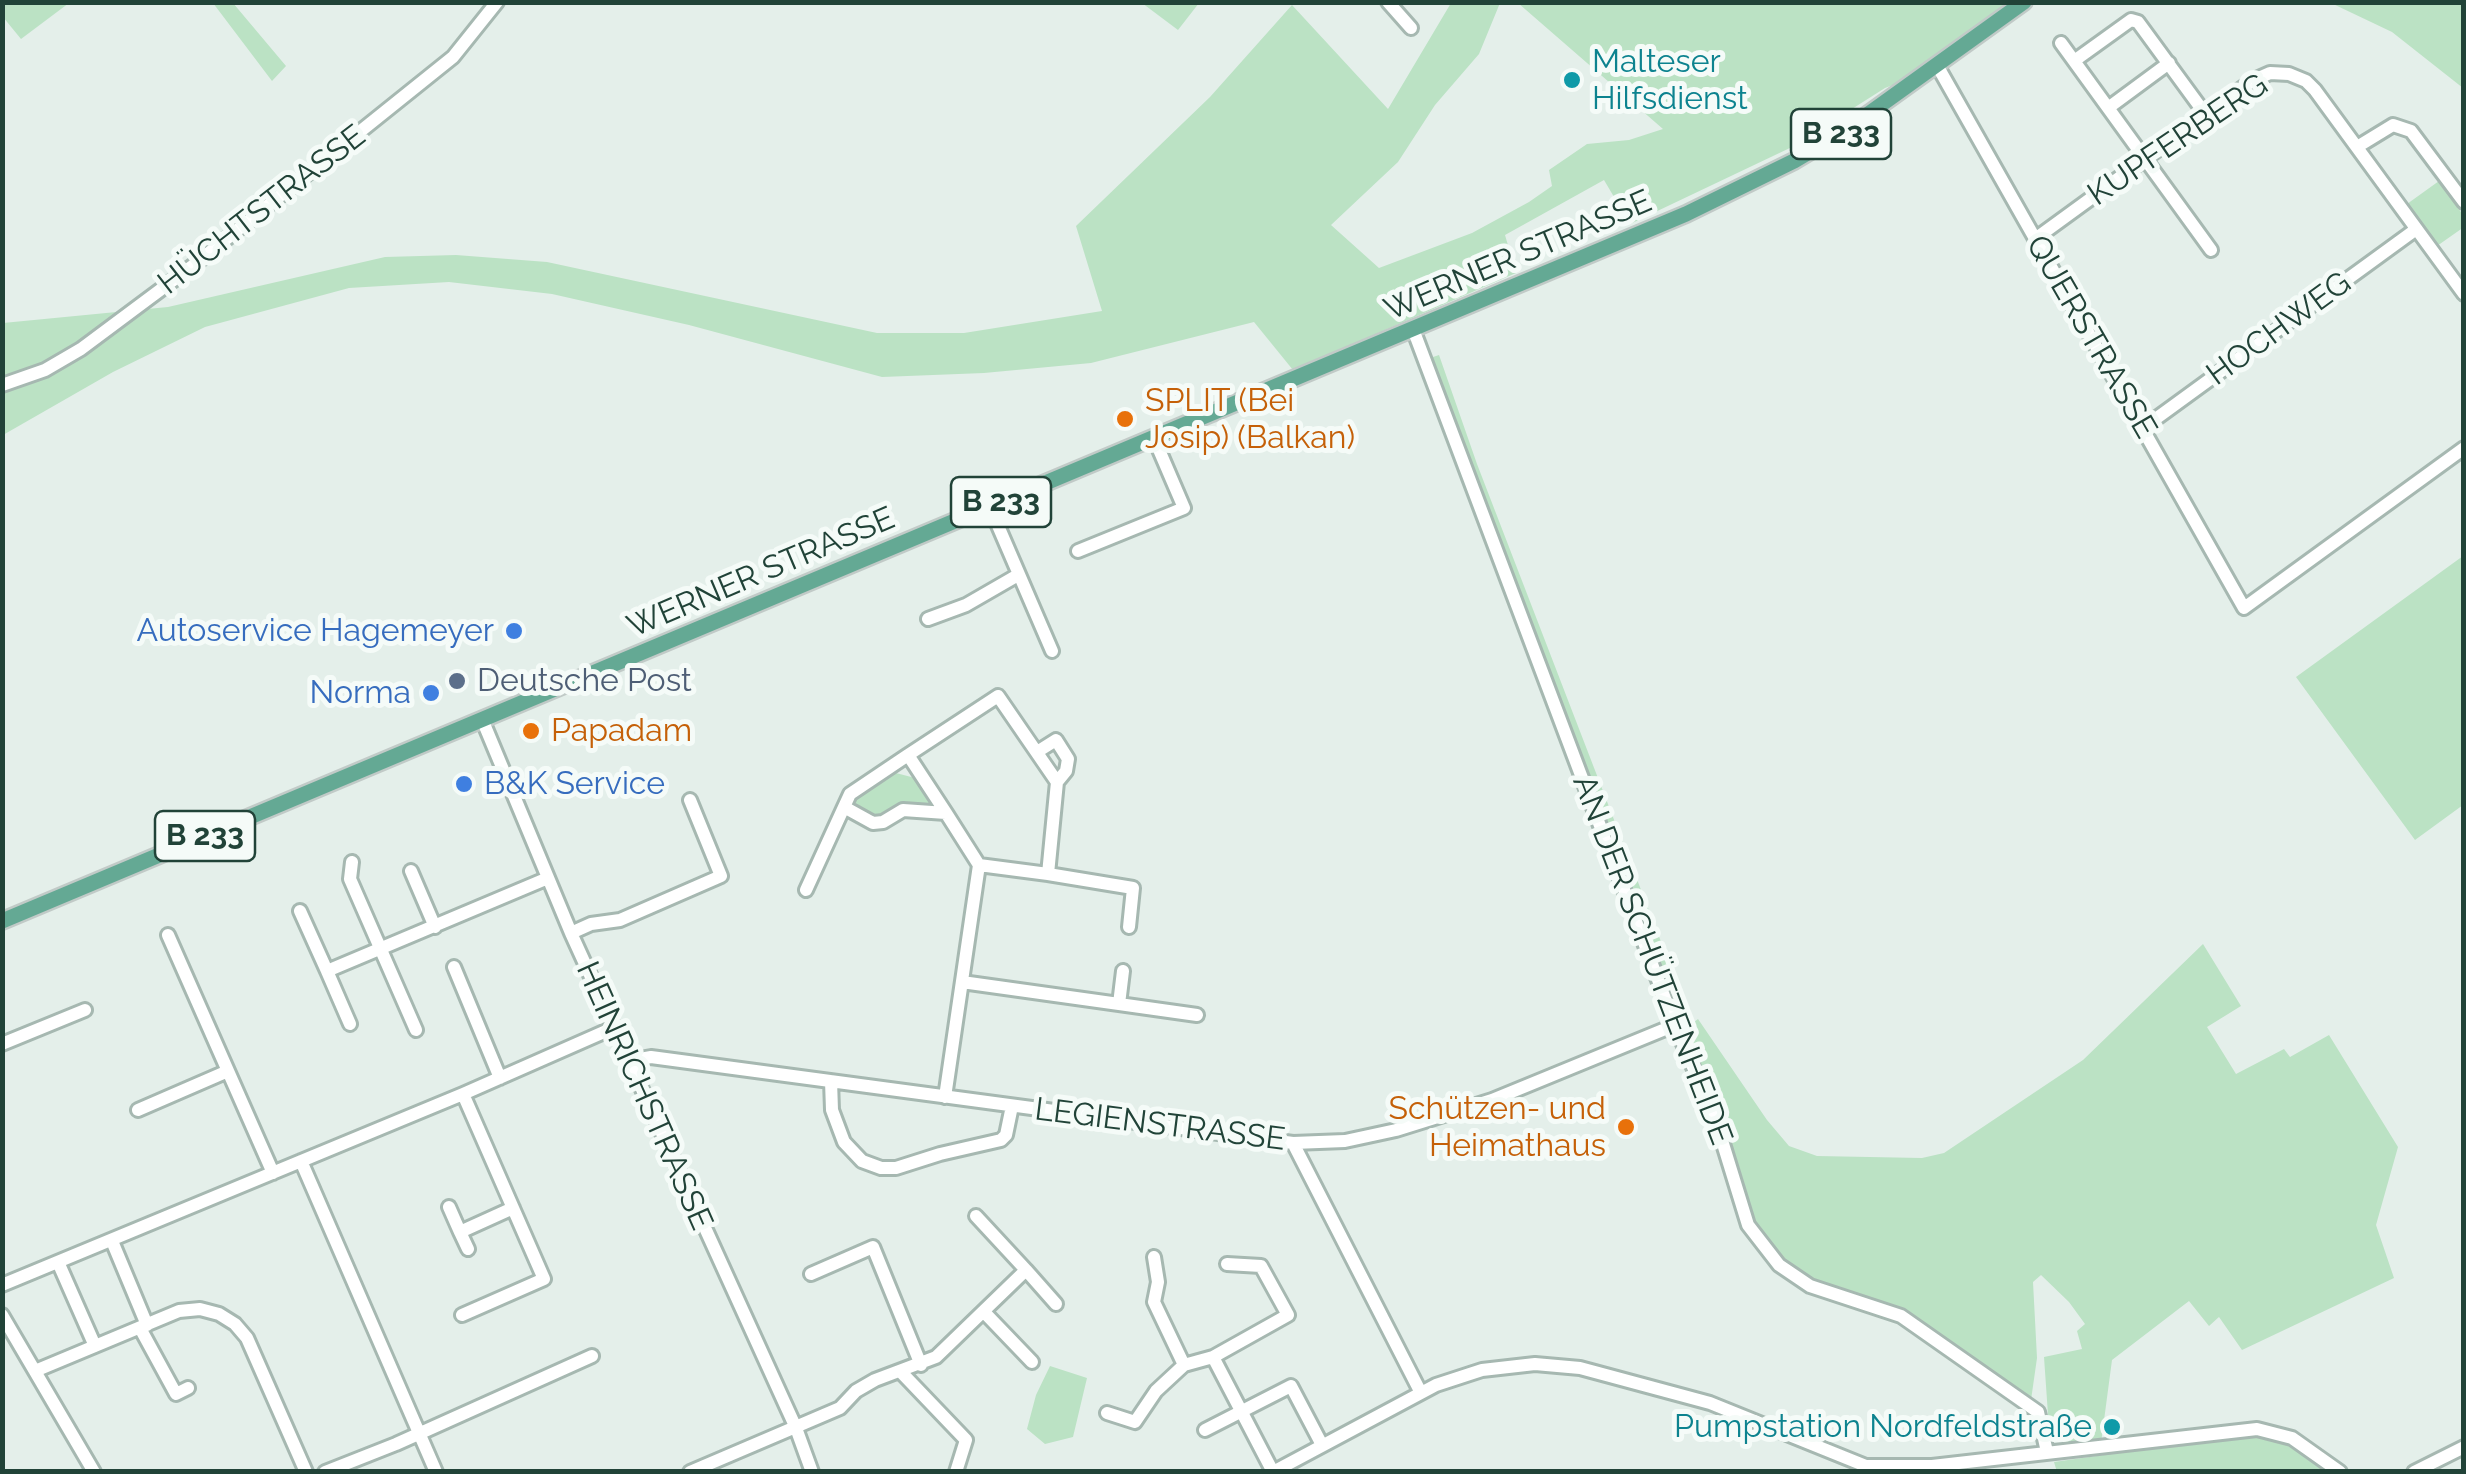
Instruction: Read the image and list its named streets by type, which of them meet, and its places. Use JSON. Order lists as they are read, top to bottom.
{
  "streets": {
    "main road": ["B 233", "WERNER STRASSE"],
    "street": [
      "KUPFERBERG",
      "HÜCHTSTRASSE",
      "HOCHWEG",
      "QUERSTRASSE",
      "AN DER SCHÜTZENHEIDE",
      "HEINRICHSTRASSE",
      "LEGIENSTRASSE"
    ]
  },
  "crossings": [
    ["B 233", "WERNER STRASSE"],
    ["B 233", "QUERSTRASSE"],
    ["KUPFERBERG", "HOCHWEG"],
    ["KUPFERBERG", "QUERSTRASSE"],
    ["WERNER STRASSE", "QUERSTRASSE"],
    ["WERNER STRASSE", "AN DER SCHÜTZENHEIDE"],
    ["WERNER STRASSE", "HEINRICHSTRASSE"],
    ["HOCHWEG", "QUERSTRASSE"],
    ["AN DER SCHÜTZENHEIDE", "LEGIENSTRASSE"],
    ["HEINRICHSTRASSE", "LEGIENSTRASSE"]
  ],
  "places": [
    "Malteser Hilfsdienst",
    "SPLIT (Bei Josip) (Balkan)",
    "Autoservice Hagemeyer",
    "Deutsche Post",
    "Norma",
    "Papadam",
    "B&K Service",
    "Schützen- und Heimathaus",
    "Pumpstation Nordfeldstraße"
  ]
}
